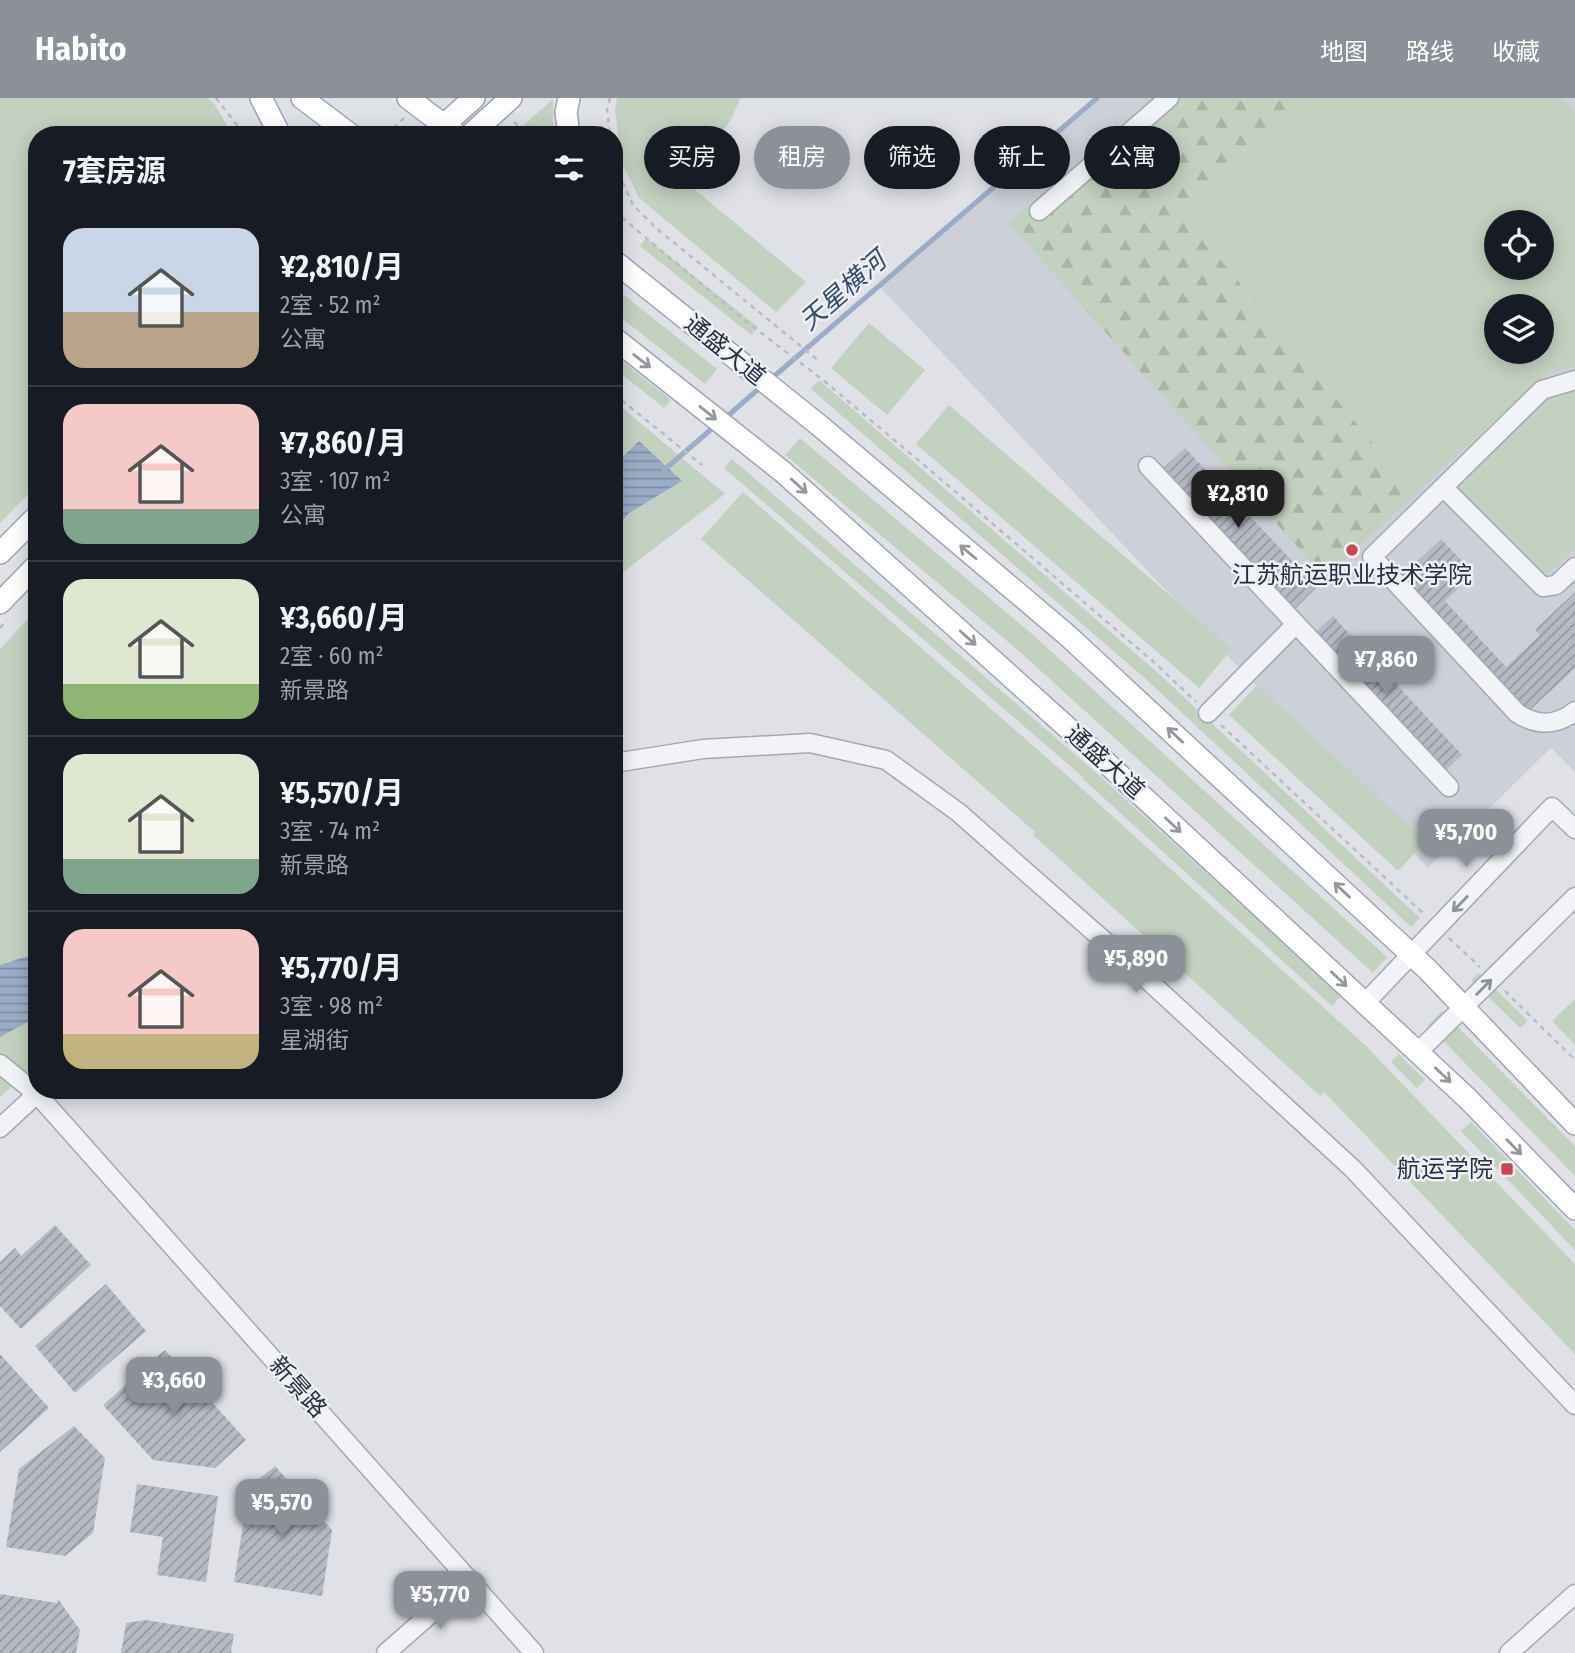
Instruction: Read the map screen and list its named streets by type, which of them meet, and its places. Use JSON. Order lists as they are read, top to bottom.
{
  "streets": {
    "main road": ["通盛大道"],
    "street": ["新景路"]
  },
  "water": ["天星横河"],
  "places": {
    "other": ["江苏航运职业技术学院"],
    "transit": ["航运学院"]
  },
  "page": {
    "header": "Habito",
    "nav": ["地图", "路线", "收藏"],
    "chip": [
      "买房",
      "租房",
      "筛选",
      "新上",
      "公寓"
    ],
    "heading": "7套房源",
    "list": [
      {
        "name": "¥2,810/月",
        "note": "2室 · 52 m² · 公寓"
      },
      {
        "name": "¥7,860/月",
        "note": "3室 · 107 m² · 公寓"
      },
      {
        "name": "¥3,660/月",
        "note": "2室 · 60 m² · 新景路"
      },
      {
        "name": "¥5,570/月",
        "note": "3室 · 74 m² · 新景路"
      },
      {
        "name": "¥5,770/月",
        "note": "3室 · 98 m² · 星湖街"
      }
    ],
    "price": [
      "¥2,810",
      "¥7,860",
      "¥5,700",
      "¥5,890",
      "¥3,660",
      "¥5,570",
      "¥5,770"
    ]
  }
}
